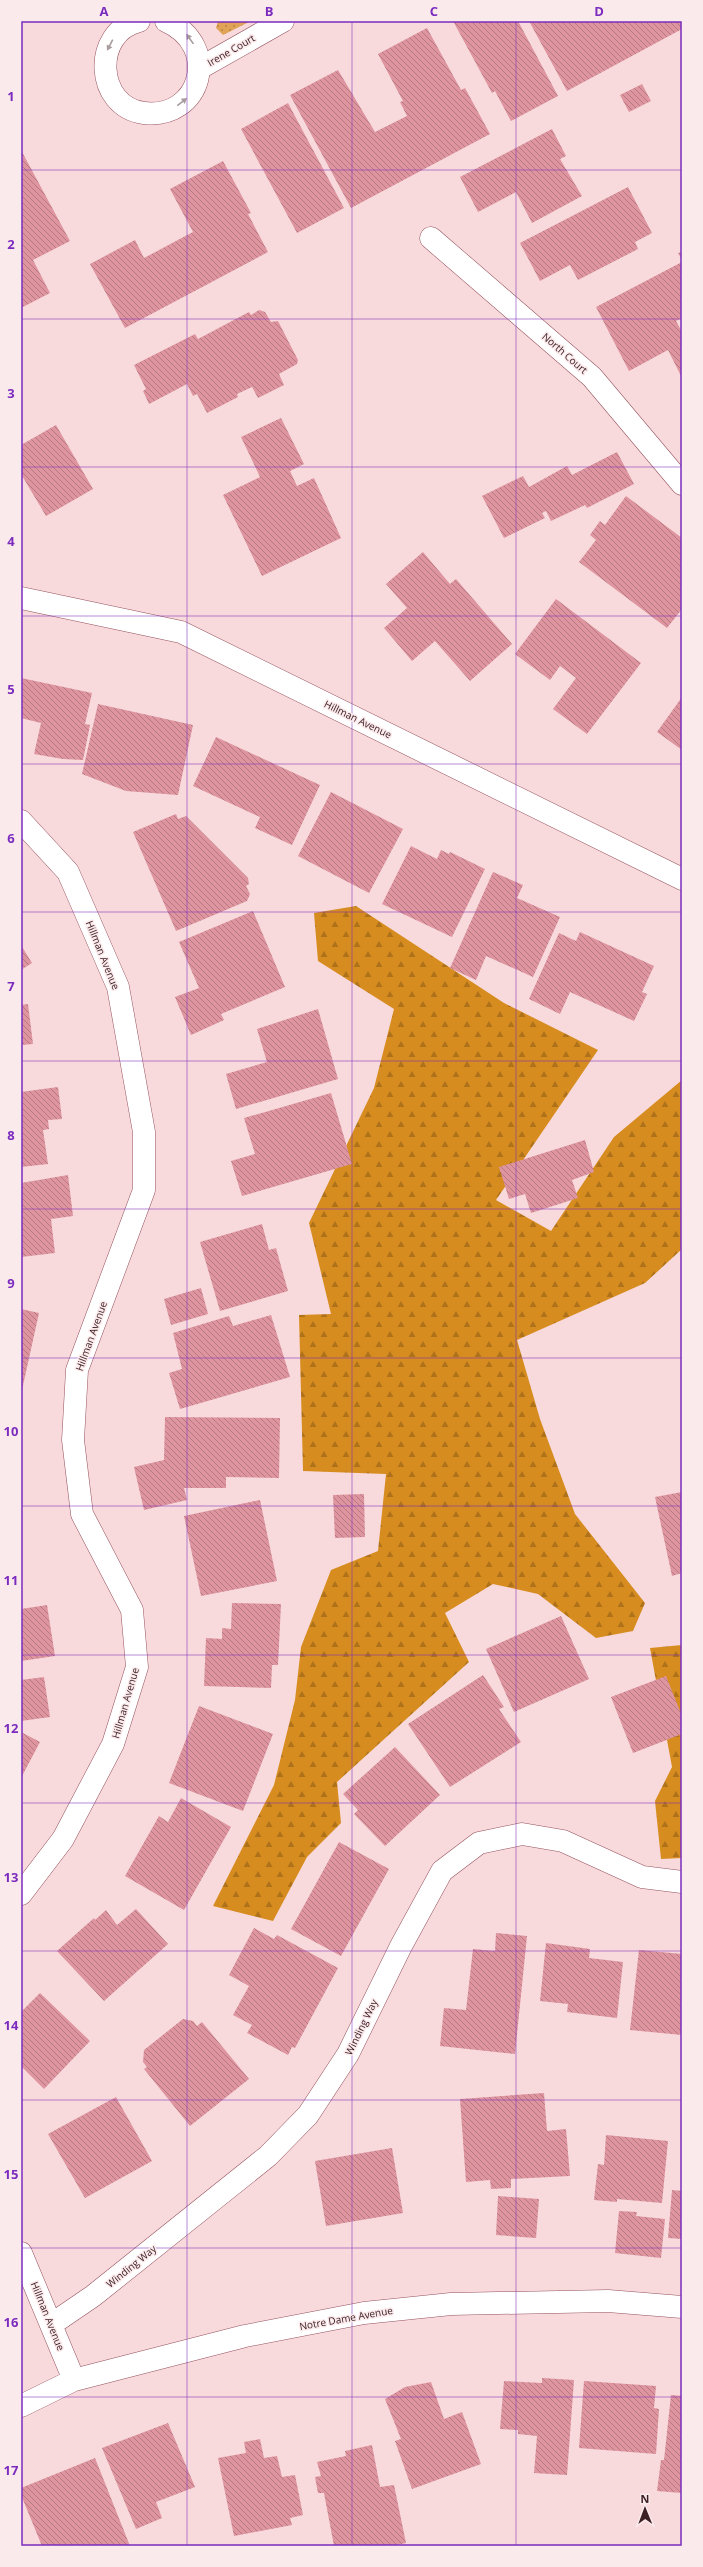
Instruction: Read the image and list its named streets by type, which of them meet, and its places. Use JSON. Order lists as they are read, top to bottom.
{
  "streets": {
    "street": [
      "Irene Court",
      "North Court",
      "Hillman Avenue",
      "Winding Way",
      "Notre Dame Avenue"
    ]
  },
  "crossings": [
    ["Hillman Avenue", "Winding Way"],
    ["Hillman Avenue", "Notre Dame Avenue"]
  ],
  "north": "top",
  "grid": {
    "columns": [
      "A",
      "B",
      "C",
      "D"
    ],
    "rows": [
      "1",
      "2",
      "3",
      "4",
      "5",
      "6",
      "7",
      "8",
      "9",
      "10",
      "11",
      "12",
      "13",
      "14",
      "15",
      "16",
      "17"
    ]
  }
}
